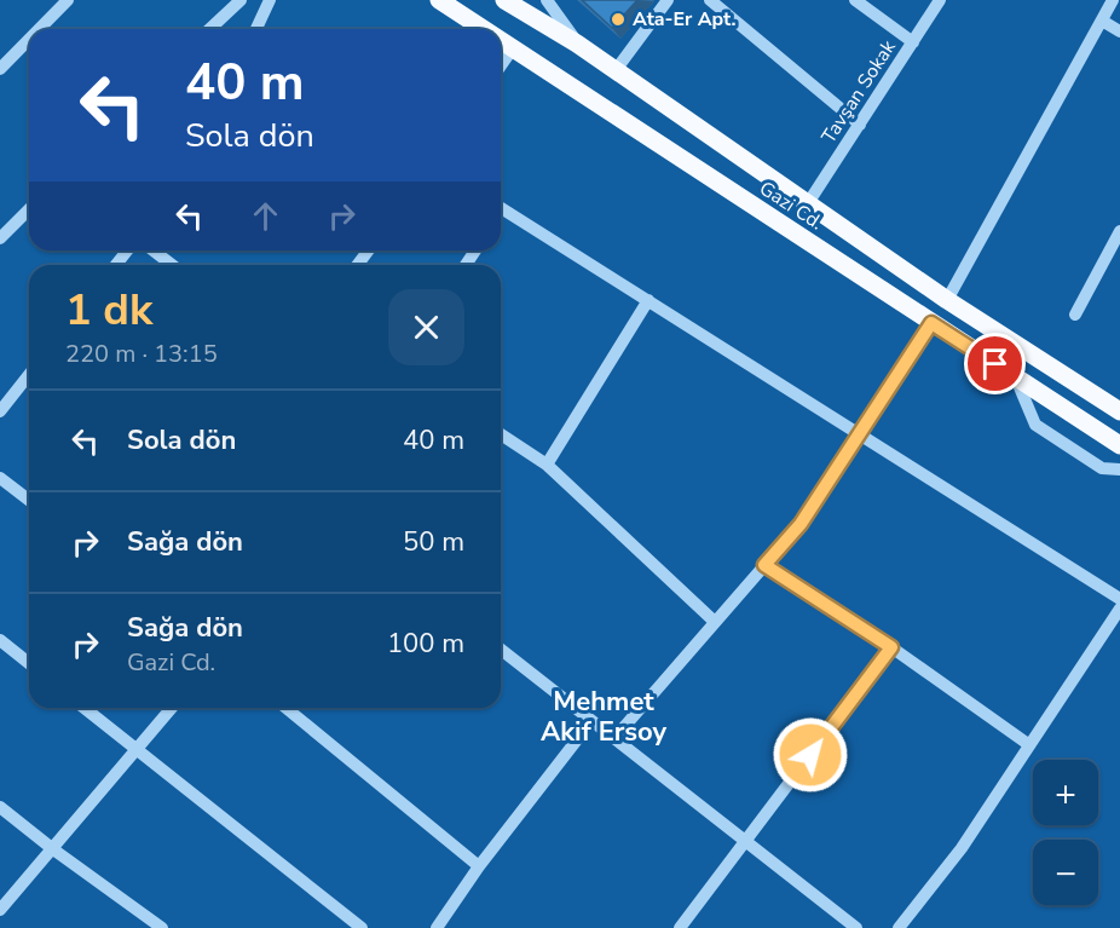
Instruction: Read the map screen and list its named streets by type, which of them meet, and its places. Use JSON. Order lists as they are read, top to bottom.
{
  "streets": {
    "main road": ["Gazi Cd."],
    "street": ["Tavşan Sokak"]
  },
  "crossings": [
    ["Tavşan Sokak", "Gazi Cd."]
  ],
  "districts": ["Mehmet Akif Ersoy"],
  "places": ["Ata-Er Apt."],
  "page": {
    "turn": ["40 m", "Sola dön"],
    "heading": ["1 dk", "220 m · 13:15"],
    "list": [
      {
        "name": "Sola dön",
        "value": "40 m"
      },
      {
        "name": "Sağa dön",
        "value": "50 m"
      },
      {
        "name": "Sağa dön",
        "note": "Gazi Cd.",
        "value": "100 m"
      }
    ],
    "map_buttons": ["+", "−"]
  }
}
